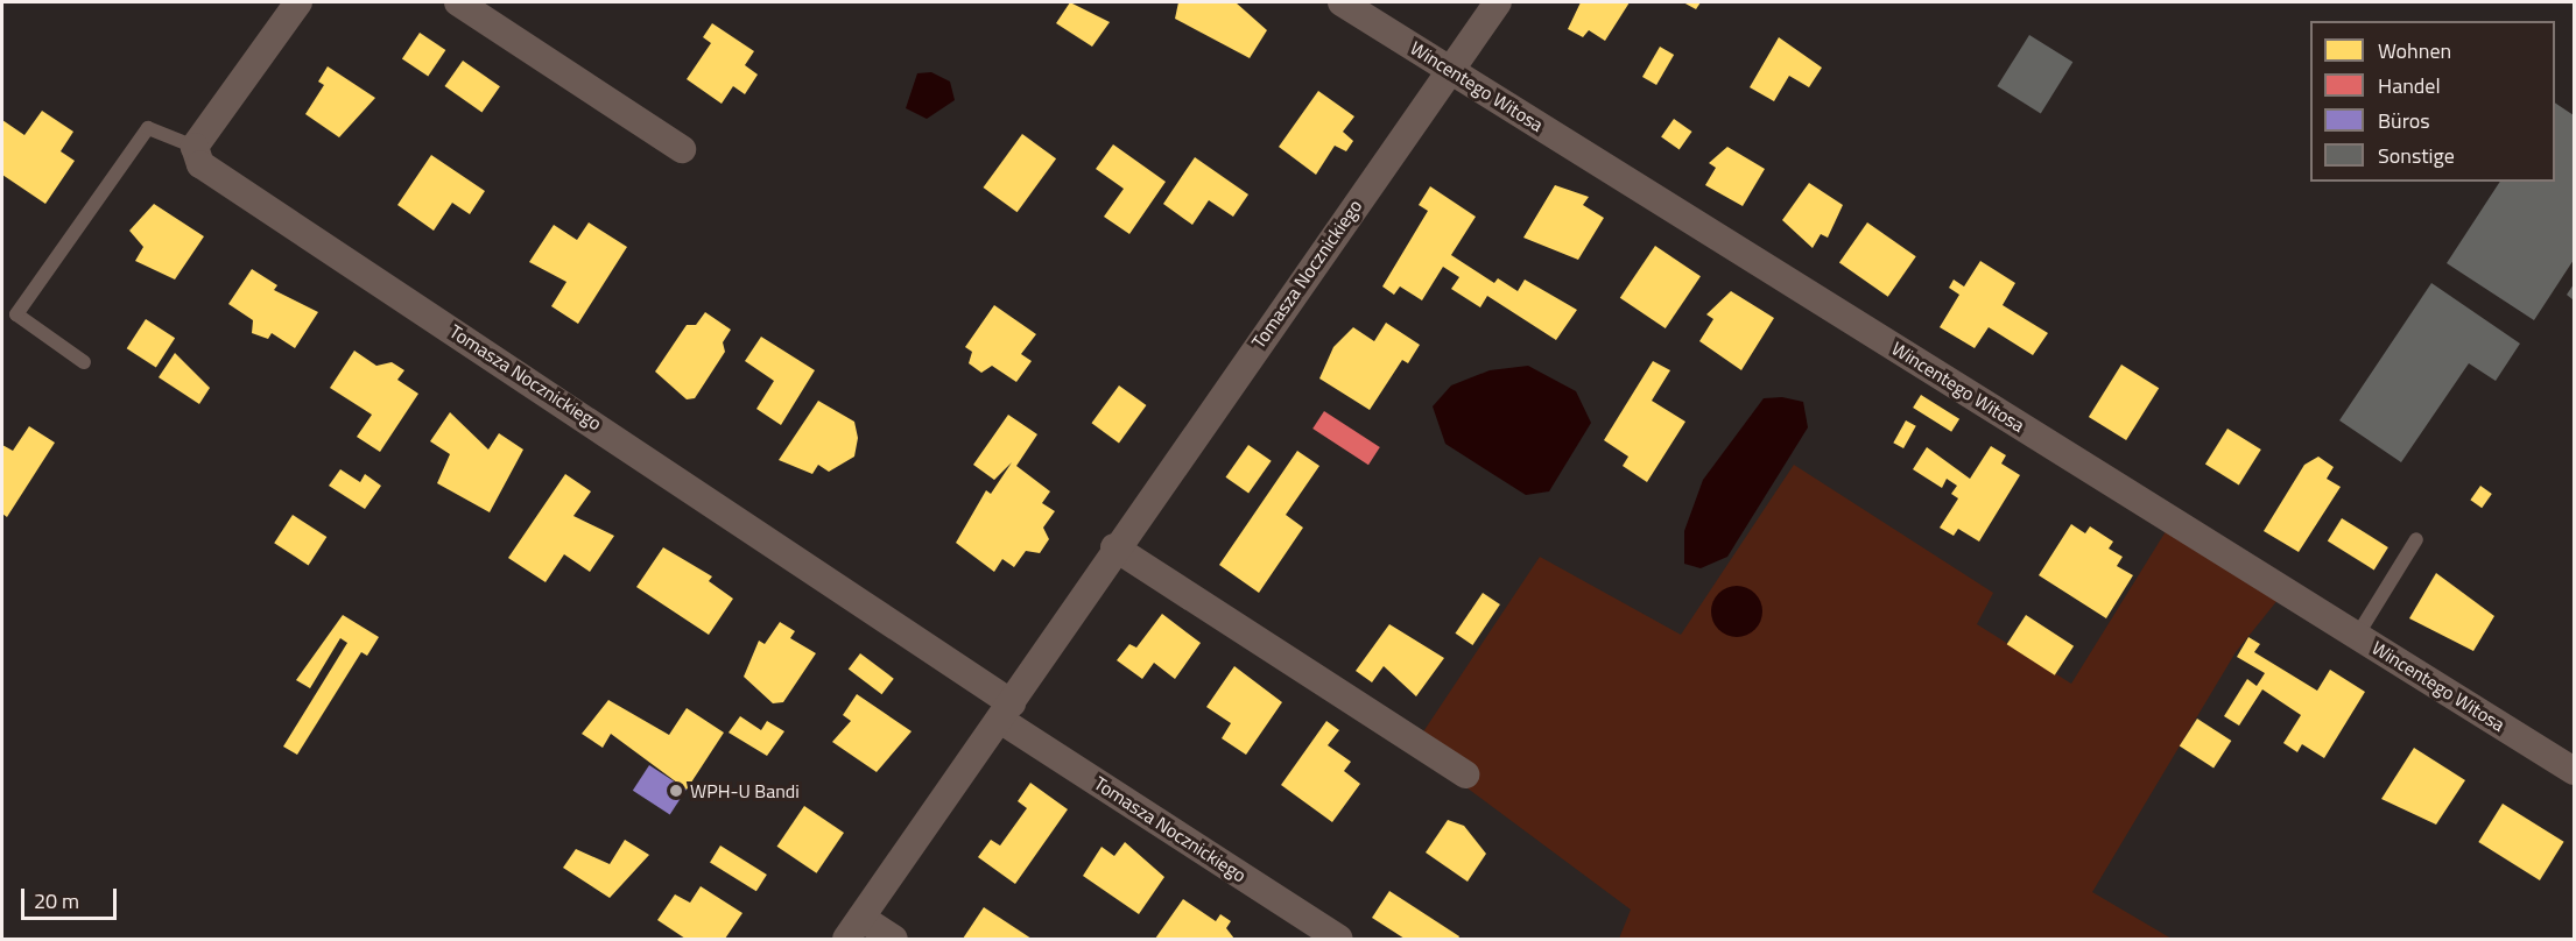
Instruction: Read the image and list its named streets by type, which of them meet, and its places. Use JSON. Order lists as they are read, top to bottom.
{
  "streets": {
    "street": ["Wincentego Witosa", "Tomasza Nocznickiego"]
  },
  "crossings": [
    ["Wincentego Witosa", "Tomasza Nocznickiego"]
  ],
  "places": ["WPH-U Bandi"],
  "legend": [
    "Wohnen",
    "Handel",
    "Büros",
    "Sonstige"
  ],
  "scale_bar": "20 m"
}
